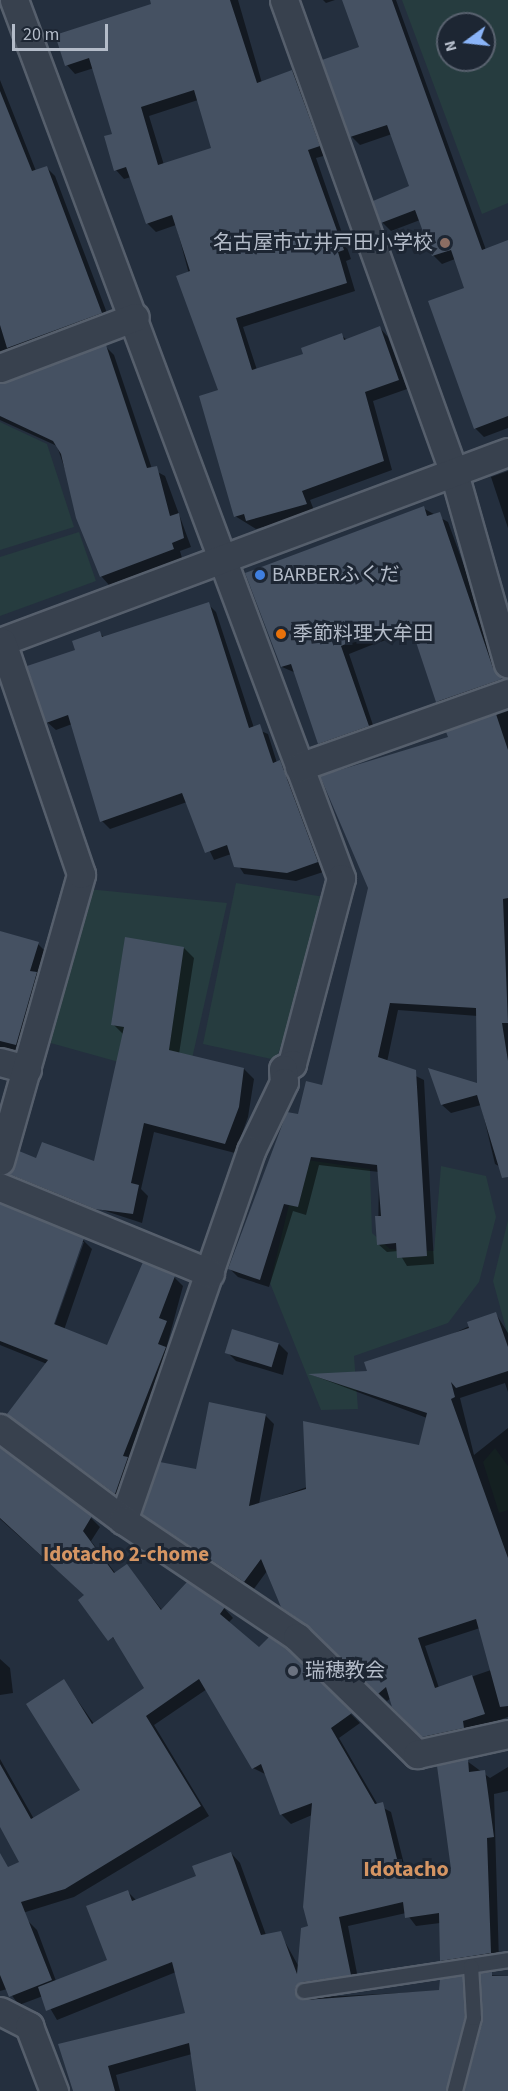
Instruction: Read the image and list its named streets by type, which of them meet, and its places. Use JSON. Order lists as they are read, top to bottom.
{
  "districts": ["Idotacho 2-chome", "Idotacho"],
  "places": [
    "名古屋市立井戸田小学校",
    "BARBERふくだ",
    "季節料理大牟田",
    "瑞穂教会"
  ],
  "scale_bar": "20 m",
  "north": "left"
}
